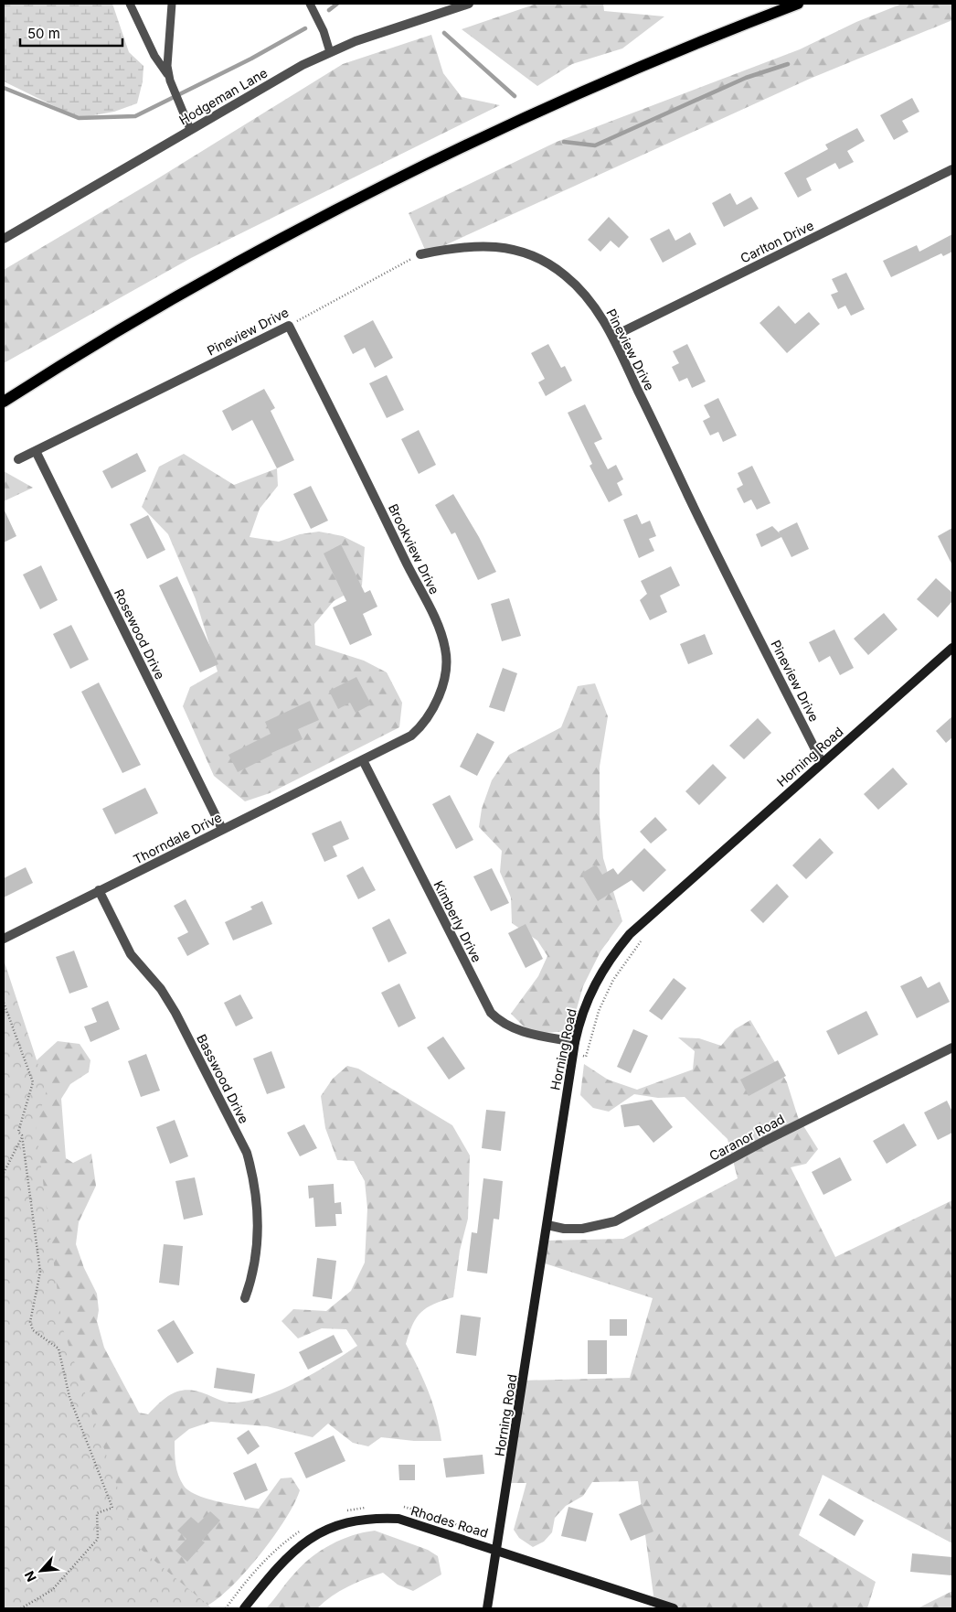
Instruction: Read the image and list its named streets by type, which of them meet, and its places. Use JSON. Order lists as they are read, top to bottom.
{
  "streets": {
    "street": [
      "Hodgeman Lane",
      "Carlton Drive",
      "Pineview Drive",
      "Brookview Drive",
      "Rosewood Drive",
      "Horning Road",
      "Thorndale Drive",
      "Kimberly Drive",
      "Basswood Drive",
      "Caranor Road",
      "Rhodes Road"
    ]
  },
  "crossings": [
    ["Carlton Drive", "Pineview Drive"],
    ["Pineview Drive", "Brookview Drive"],
    ["Pineview Drive", "Rosewood Drive"],
    ["Pineview Drive", "Horning Road"],
    ["Brookview Drive", "Thorndale Drive"],
    ["Brookview Drive", "Kimberly Drive"],
    ["Rosewood Drive", "Thorndale Drive"],
    ["Horning Road", "Kimberly Drive"],
    ["Horning Road", "Caranor Road"],
    ["Horning Road", "Rhodes Road"],
    ["Thorndale Drive", "Kimberly Drive"],
    ["Thorndale Drive", "Basswood Drive"]
  ],
  "scale_bar": "50 m",
  "north": "bottom left"
}
